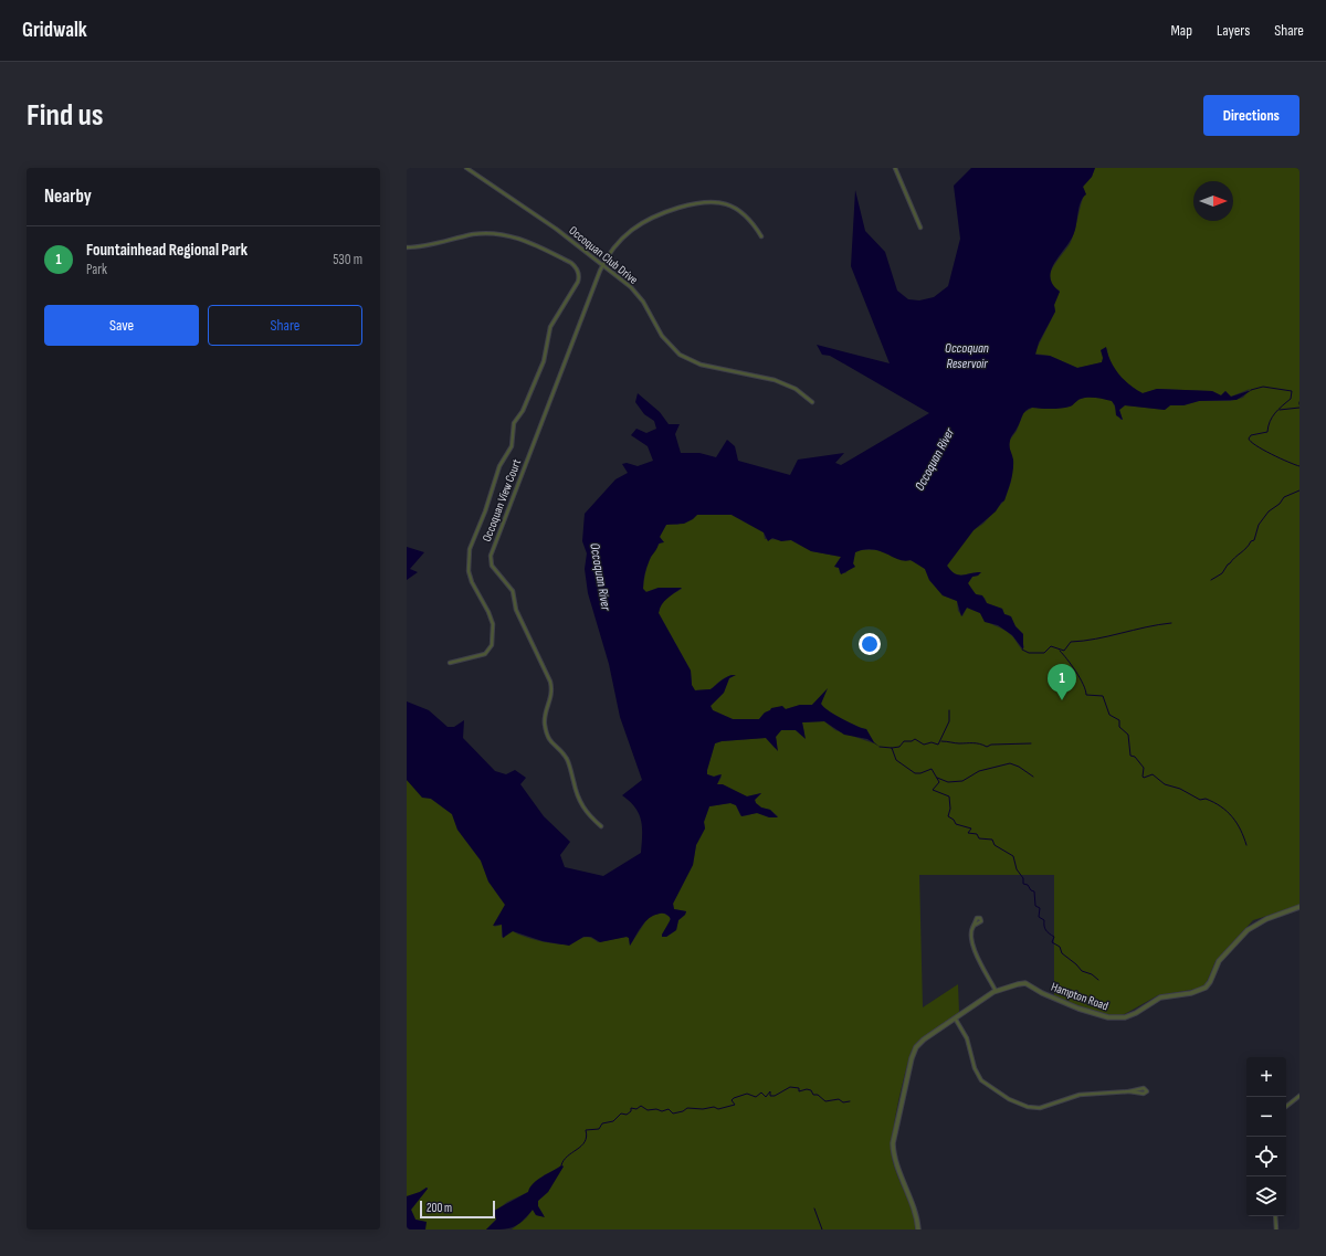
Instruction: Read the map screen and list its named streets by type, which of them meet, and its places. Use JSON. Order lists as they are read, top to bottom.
{
  "streets": {
    "street": ["Occoquan Club Drive", "Occoquan View Court", "Hampton Road"]
  },
  "crossings": [
    ["Occoquan Club Drive", "Occoquan View Court"]
  ],
  "water": ["Occoquan Reservoir", "Occoquan River"],
  "scale_bar": "200 m",
  "north": "right",
  "page": {
    "header": "Gridwalk",
    "nav": ["Map", "Layers", "Share"],
    "buttons": [
      "Directions",
      ["Save", "Share"]
    ],
    "title": "Find us",
    "heading": "Nearby",
    "list": [
      {
        "mark": "1",
        "name": "Fountainhead Regional Park",
        "note": "Park",
        "value": "530 m"
      }
    ],
    "pins": "1",
    "map_buttons": ["+", "−"],
    "scale": "200 m"
  }
}
